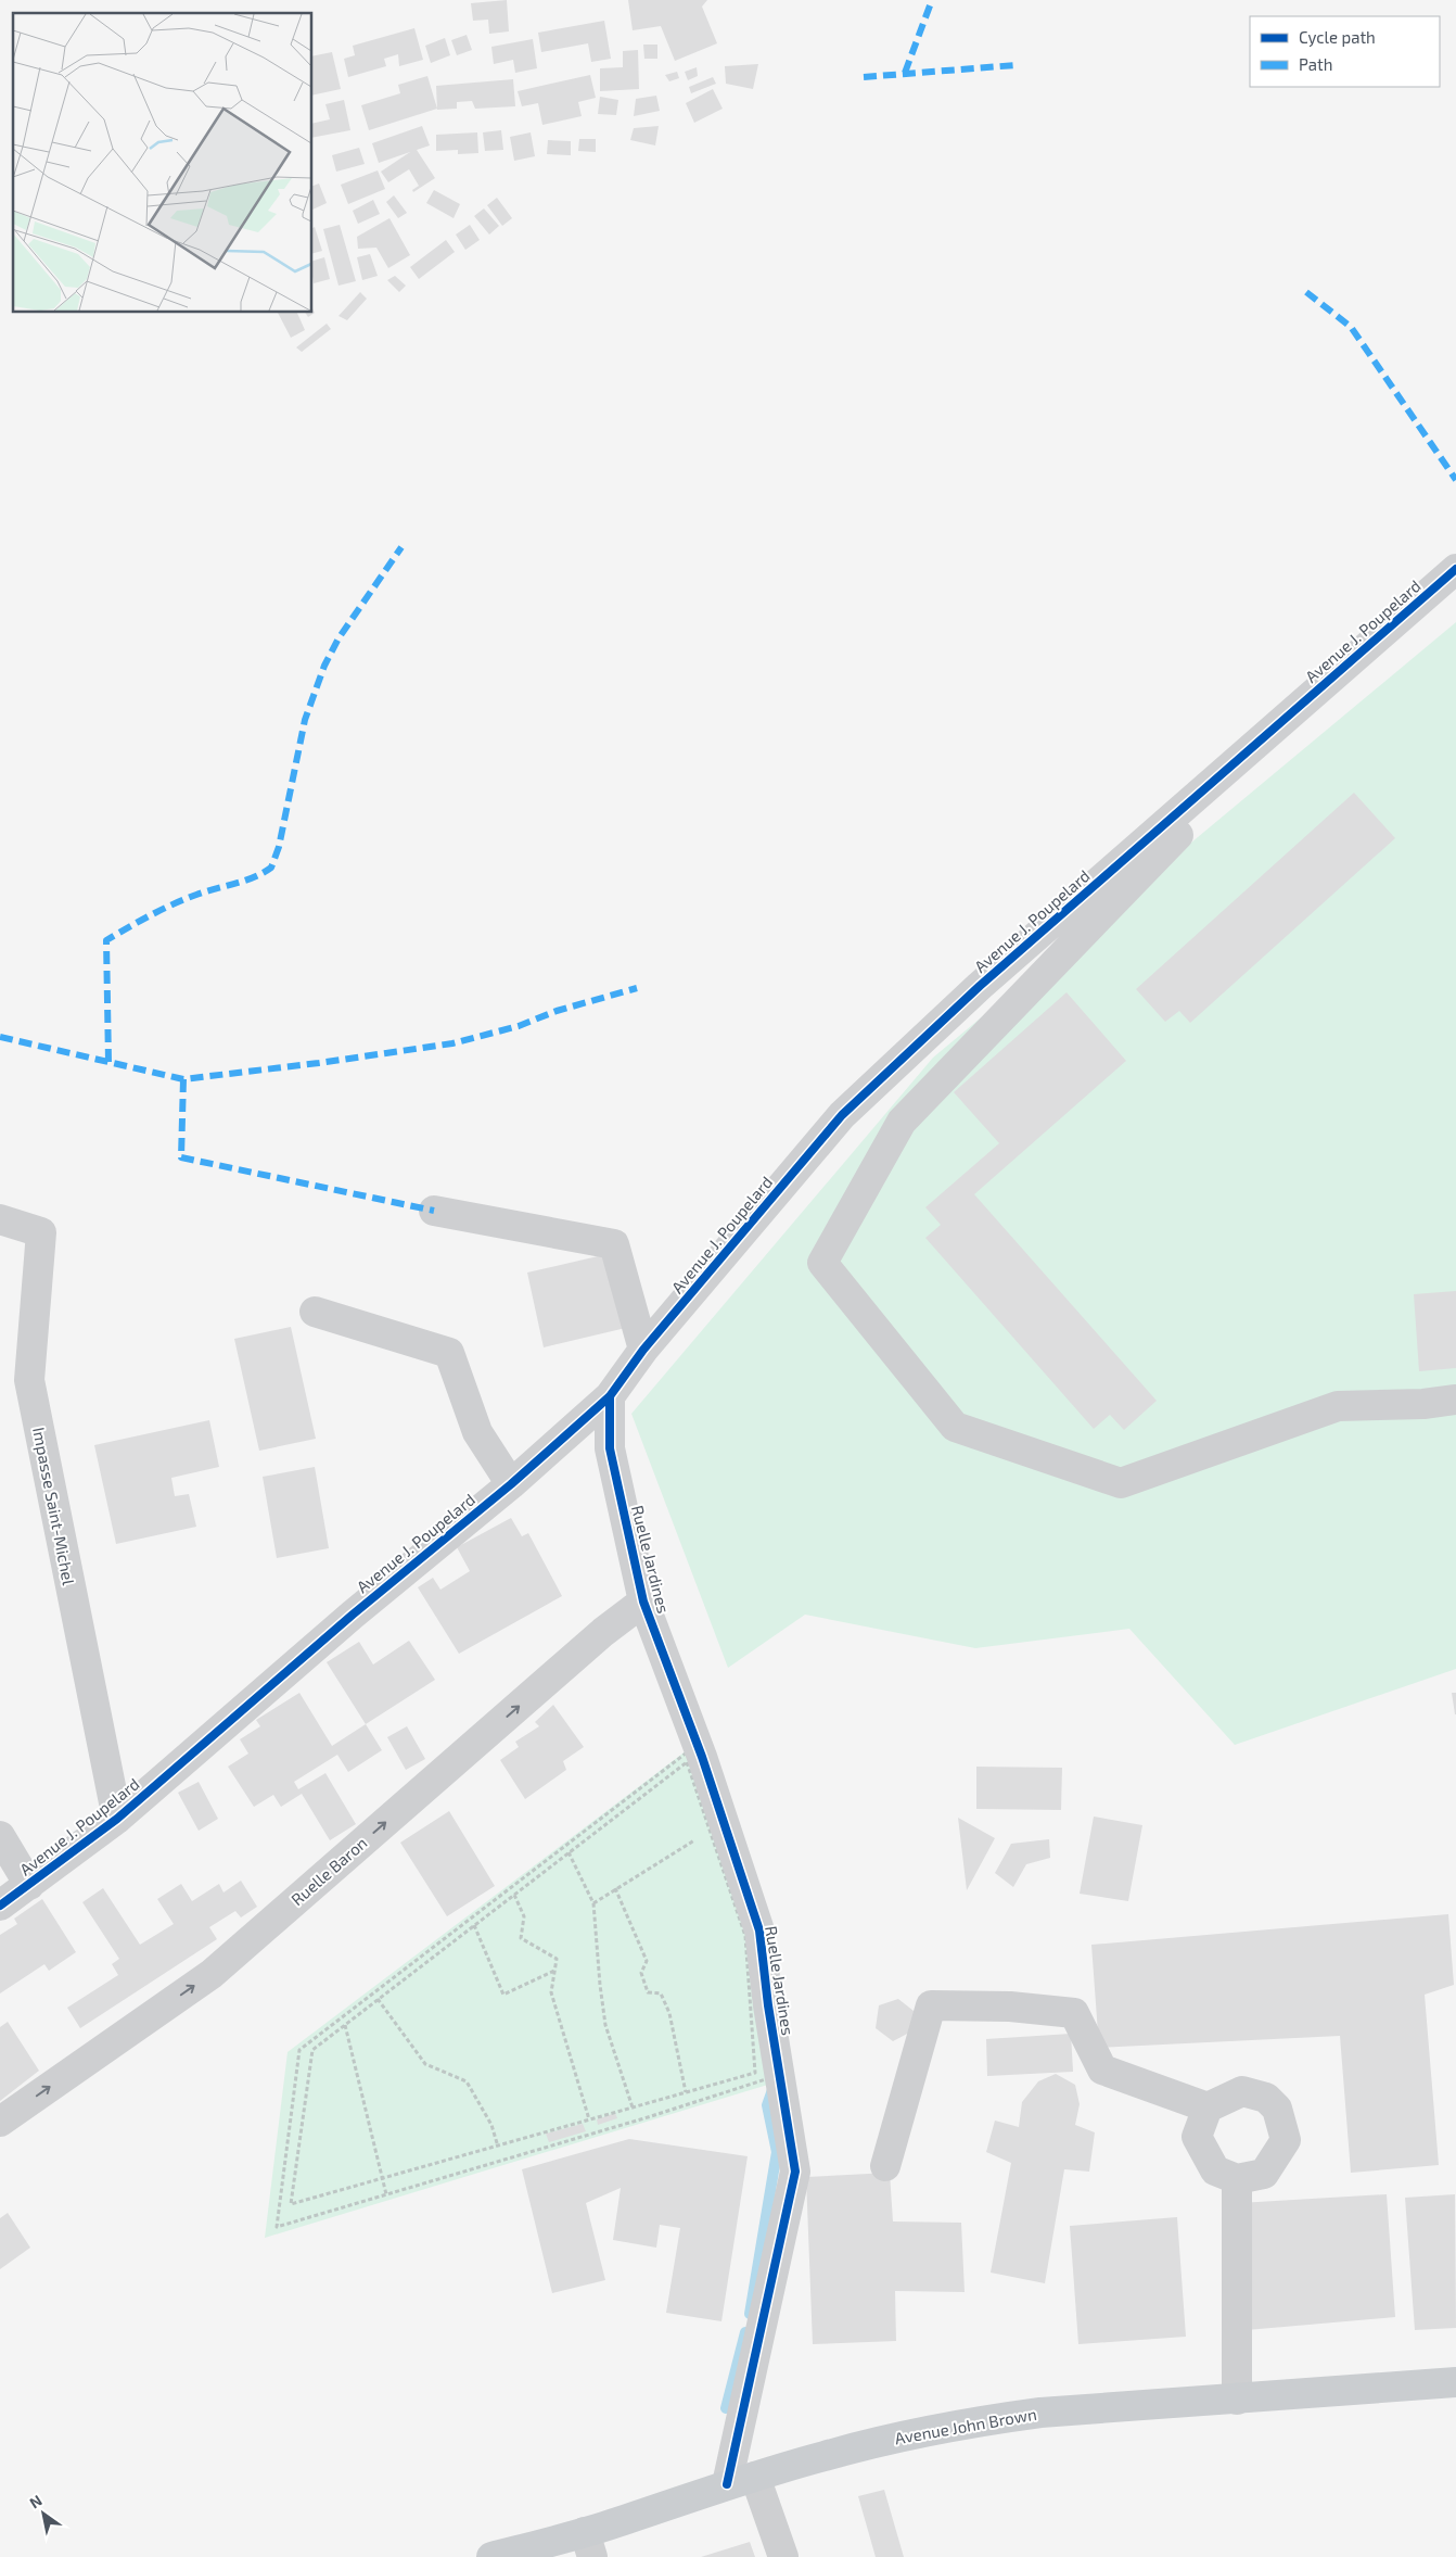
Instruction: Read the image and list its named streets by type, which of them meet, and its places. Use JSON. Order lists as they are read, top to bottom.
{
  "streets": {
    "main road": ["Avenue John Brown"],
    "street": [
      "Avenue J. Poupelard",
      "Impasse Saint-Michel",
      "Ruelle Jardines",
      "Ruelle Baron"
    ]
  },
  "crossings": [
    ["Avenue J. Poupelard", "Impasse Saint-Michel"],
    ["Avenue J. Poupelard", "Ruelle Jardines"],
    ["Ruelle Jardines", "Ruelle Baron"],
    ["Ruelle Jardines", "Avenue John Brown"]
  ],
  "one_way": ["Ruelle Baron"],
  "legend": ["Cycle path", "Path"],
  "north": "top left"
}
